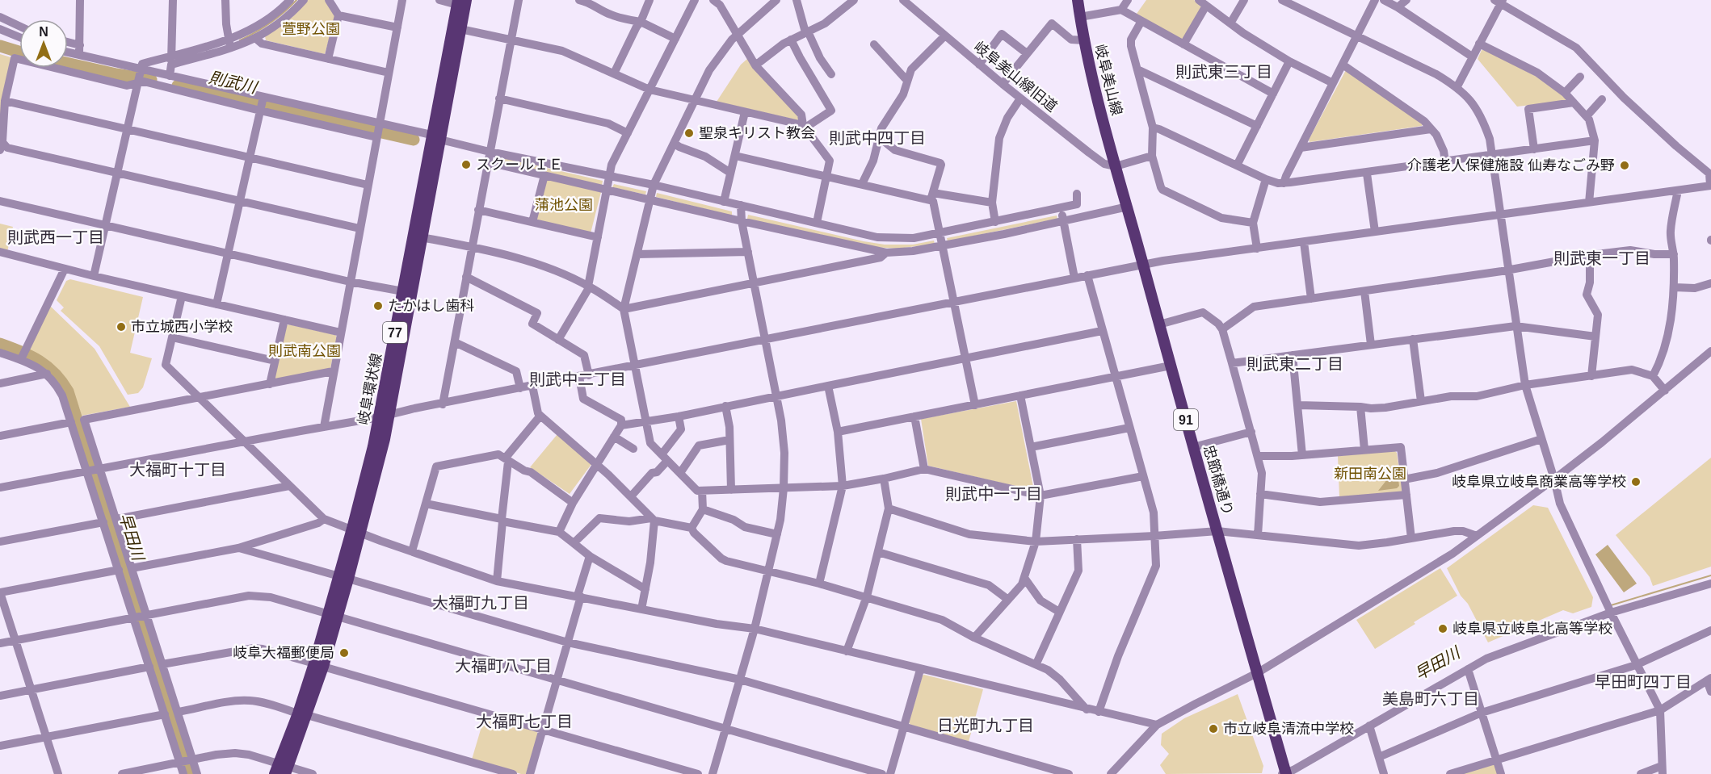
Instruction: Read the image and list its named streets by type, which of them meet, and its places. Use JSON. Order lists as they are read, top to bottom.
{
  "streets": {
    "main road": [
      "岐阜美山線",
      "77",
      "岐阜環状線",
      "91",
      "忠節橋通り"
    ],
    "street": ["岐阜美山線旧道"]
  },
  "crossings": [
    ["岐阜美山線旧道", "岐阜美山線"],
    ["岐阜美山線旧道", "忠節橋通り"],
    ["岐阜美山線", "忠節橋通り"]
  ],
  "districts": [
    "則武東三丁目",
    "則武中四丁目",
    "則武西一丁目",
    "則武東一丁目",
    "則武東二丁目",
    "則武中二丁目",
    "大福町十丁目",
    "則武中一丁目",
    "大福町九丁目",
    "大福町八丁目",
    "早田町四丁目",
    "美島町六丁目",
    "大福町七丁目",
    "日光町九丁目"
  ],
  "water": ["則武川", "早田川"],
  "parks": [
    "萱野公園",
    "蒲池公園",
    "則武南公園",
    "新田南公園"
  ],
  "places": [
    "聖泉キリスト教会",
    "スクールＩＥ",
    "介護老人保健施設 仙寿なごみ野",
    "たかはし歯科",
    "市立城西小学校",
    "岐阜県立岐阜商業高等学校",
    "岐阜県立岐阜北高等学校",
    "岐阜大福郵便局",
    "市立岐阜清流中学校"
  ],
  "north": "top"
}
